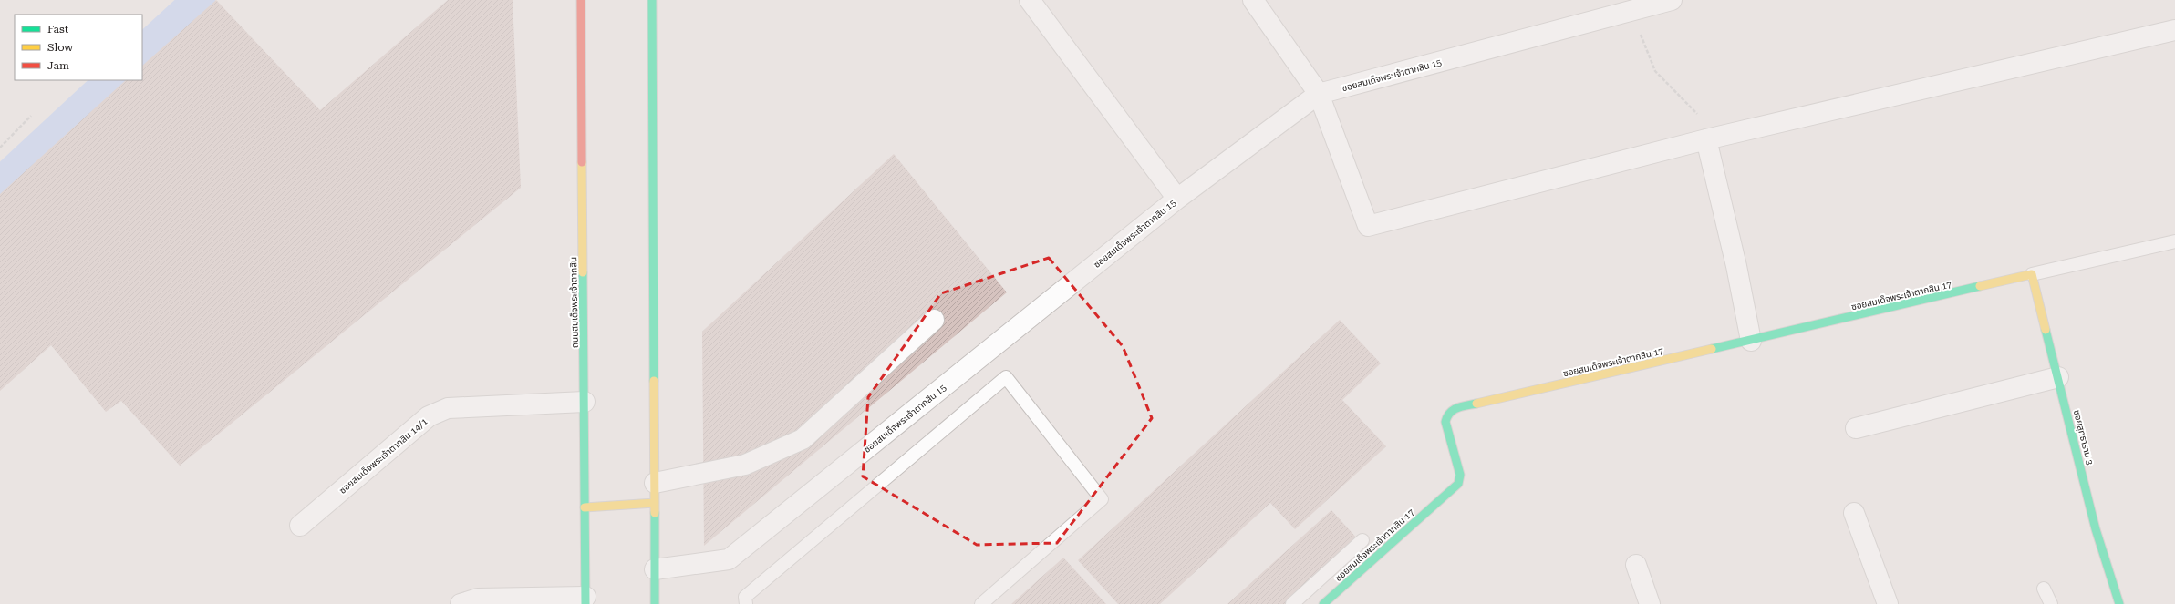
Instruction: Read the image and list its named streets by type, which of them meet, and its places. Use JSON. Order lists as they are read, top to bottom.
{
  "streets": {
    "main road": ["ซอยสมเด็จพระเจ้าตากสิน 17", "ถนนสมเด็จพระเจ้าตากสิน", "ซอยสุทธาราม 3"],
    "street": ["ซอยสมเด็จพระเจ้าตากสิน 15", "ซอยสมเด็จพระเจ้าตากสิน 14/1"]
  },
  "crossings": [
    ["ซอยสมเด็จพระเจ้าตากสิน 17", "ซอยสุทธาราม 3"],
    ["ถนนสมเด็จพระเจ้าตากสิน", "ซอยสมเด็จพระเจ้าตากสิน 14/1"]
  ],
  "legend": ["Fast", "Slow", "Jam"]
}
